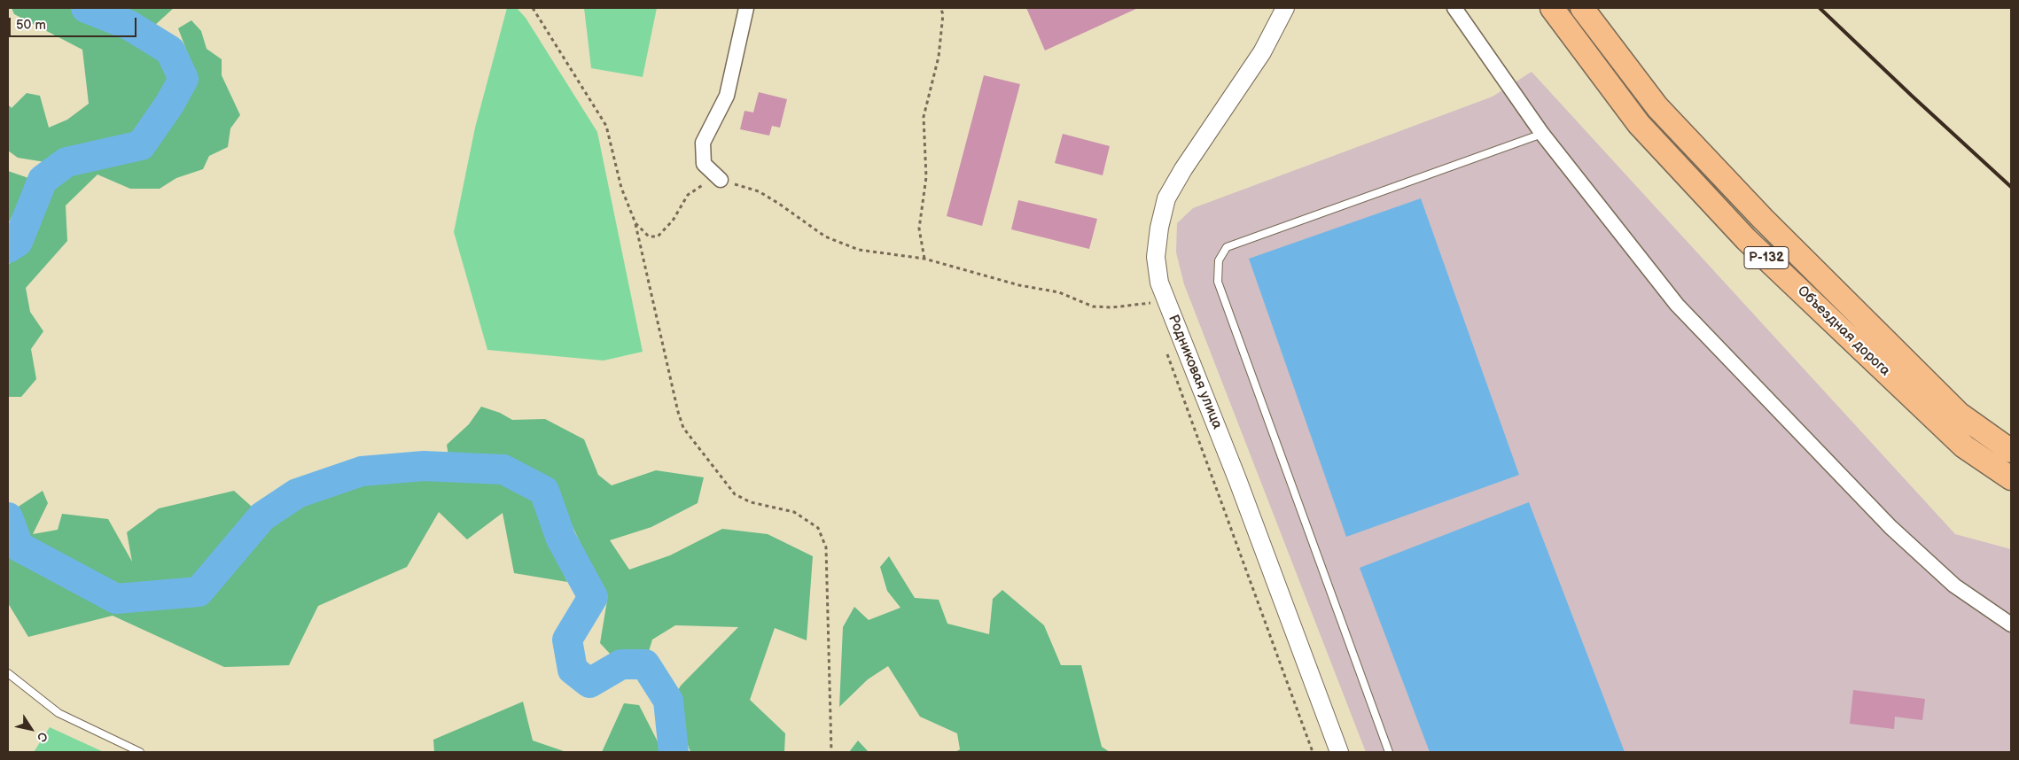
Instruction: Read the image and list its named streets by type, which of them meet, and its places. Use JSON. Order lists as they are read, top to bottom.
{
  "streets": {
    "highway": ["Р-132", "Объездная дорога"],
    "street": ["Родниковая улица"]
  },
  "scale_bar": "50 m",
  "north": "bottom right"
}
